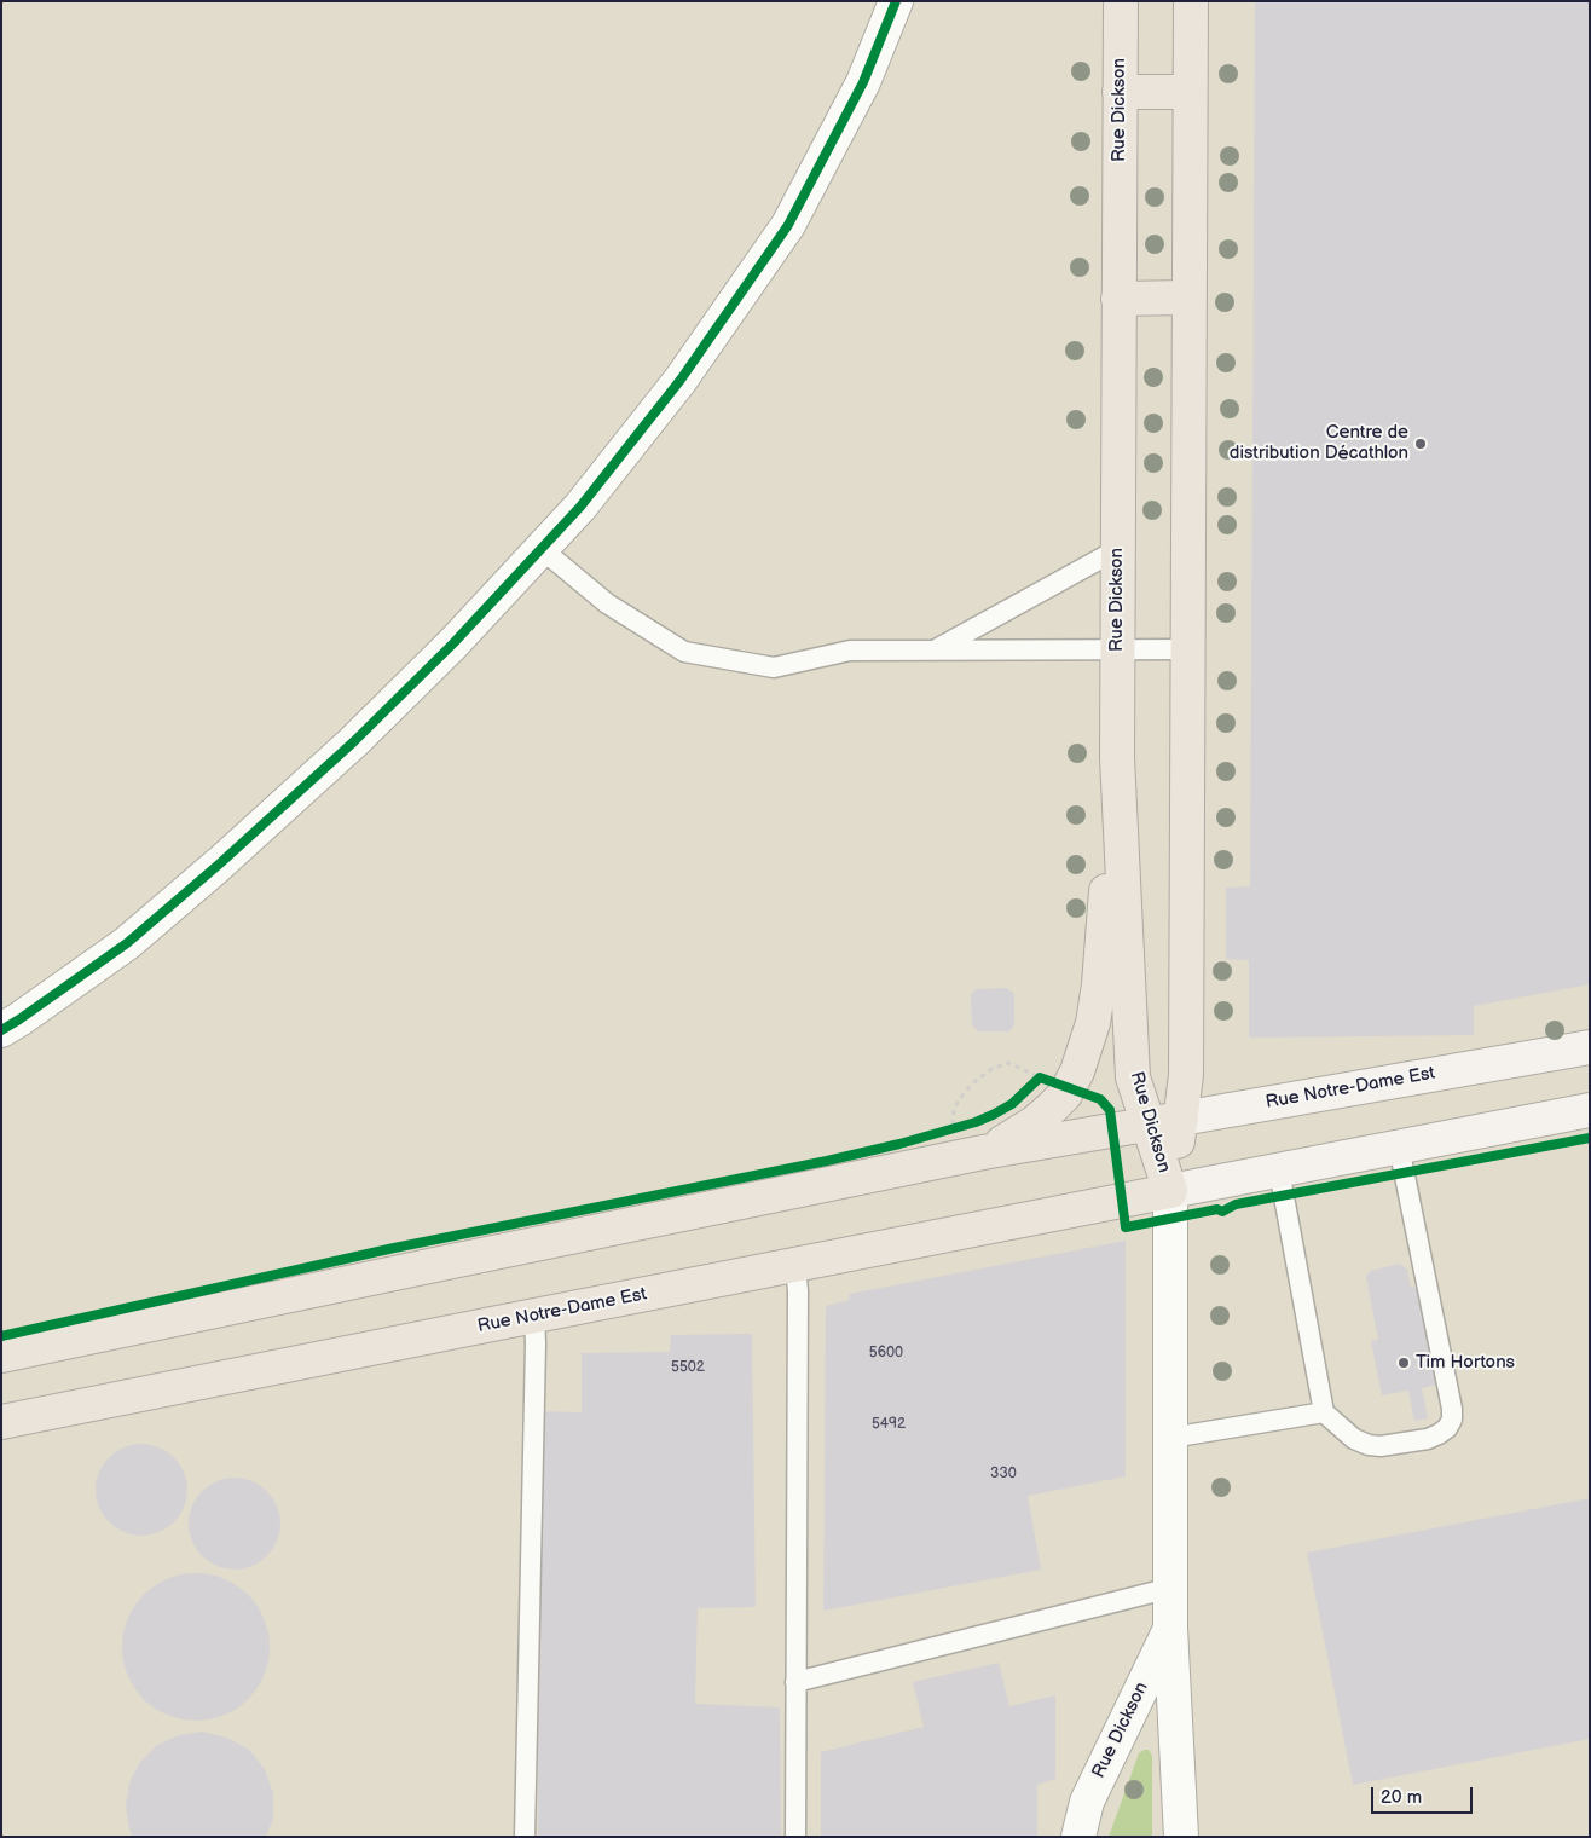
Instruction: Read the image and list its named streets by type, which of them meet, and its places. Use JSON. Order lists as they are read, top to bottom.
{
  "streets": {
    "main road": ["Rue Dickson", "Rue Notre-Dame Est"]
  },
  "crossings": [
    ["Rue Dickson", "Rue Notre-Dame Est"]
  ],
  "places": ["Centre de distribution Décathlon", "Tim Hortons"],
  "house_numbers": [
    "5600",
    "5502",
    "5492",
    "330"
  ],
  "scale_bar": "20 m"
}
